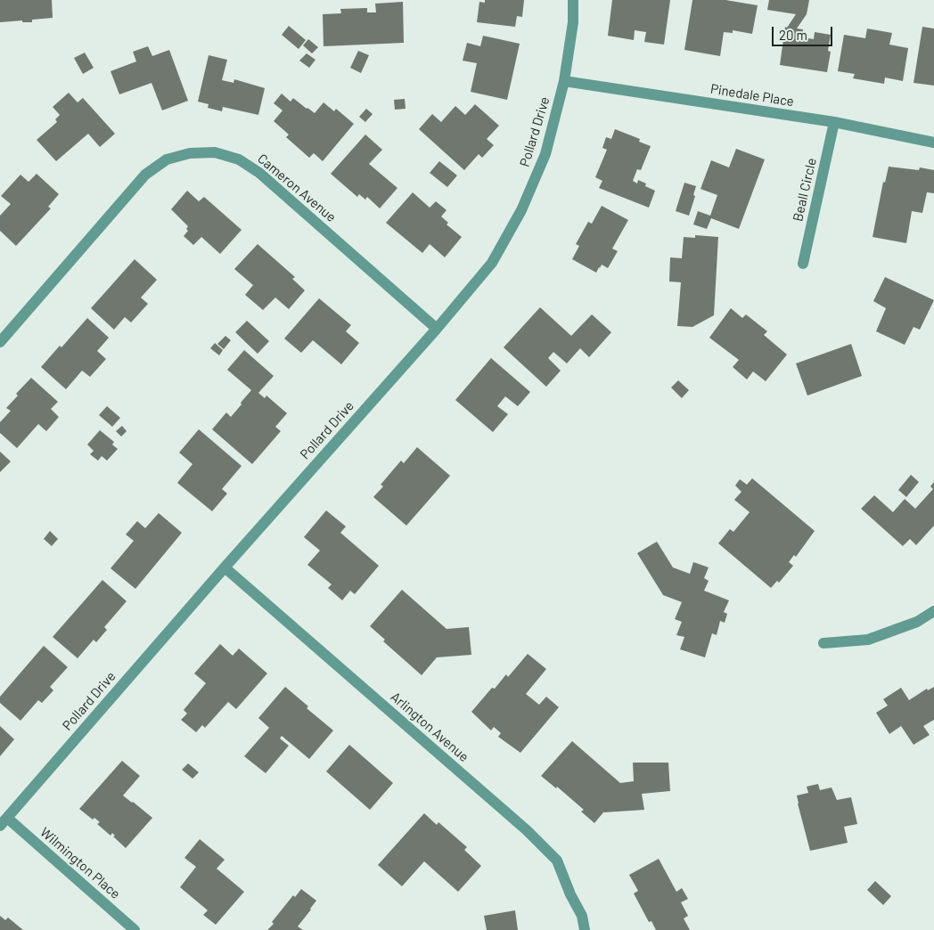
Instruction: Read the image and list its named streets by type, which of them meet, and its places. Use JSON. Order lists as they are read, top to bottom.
{
  "streets": {
    "street": [
      "Pinedale Place",
      "Pollard Drive",
      "Cameron Avenue",
      "Beall Circle",
      "Arlington Avenue",
      "Wilmington Place"
    ]
  },
  "crossings": [
    ["Pinedale Place", "Pollard Drive"],
    ["Pinedale Place", "Beall Circle"],
    ["Pollard Drive", "Cameron Avenue"],
    ["Pollard Drive", "Arlington Avenue"],
    ["Pollard Drive", "Wilmington Place"]
  ],
  "scale_bar": "20 m"
}
